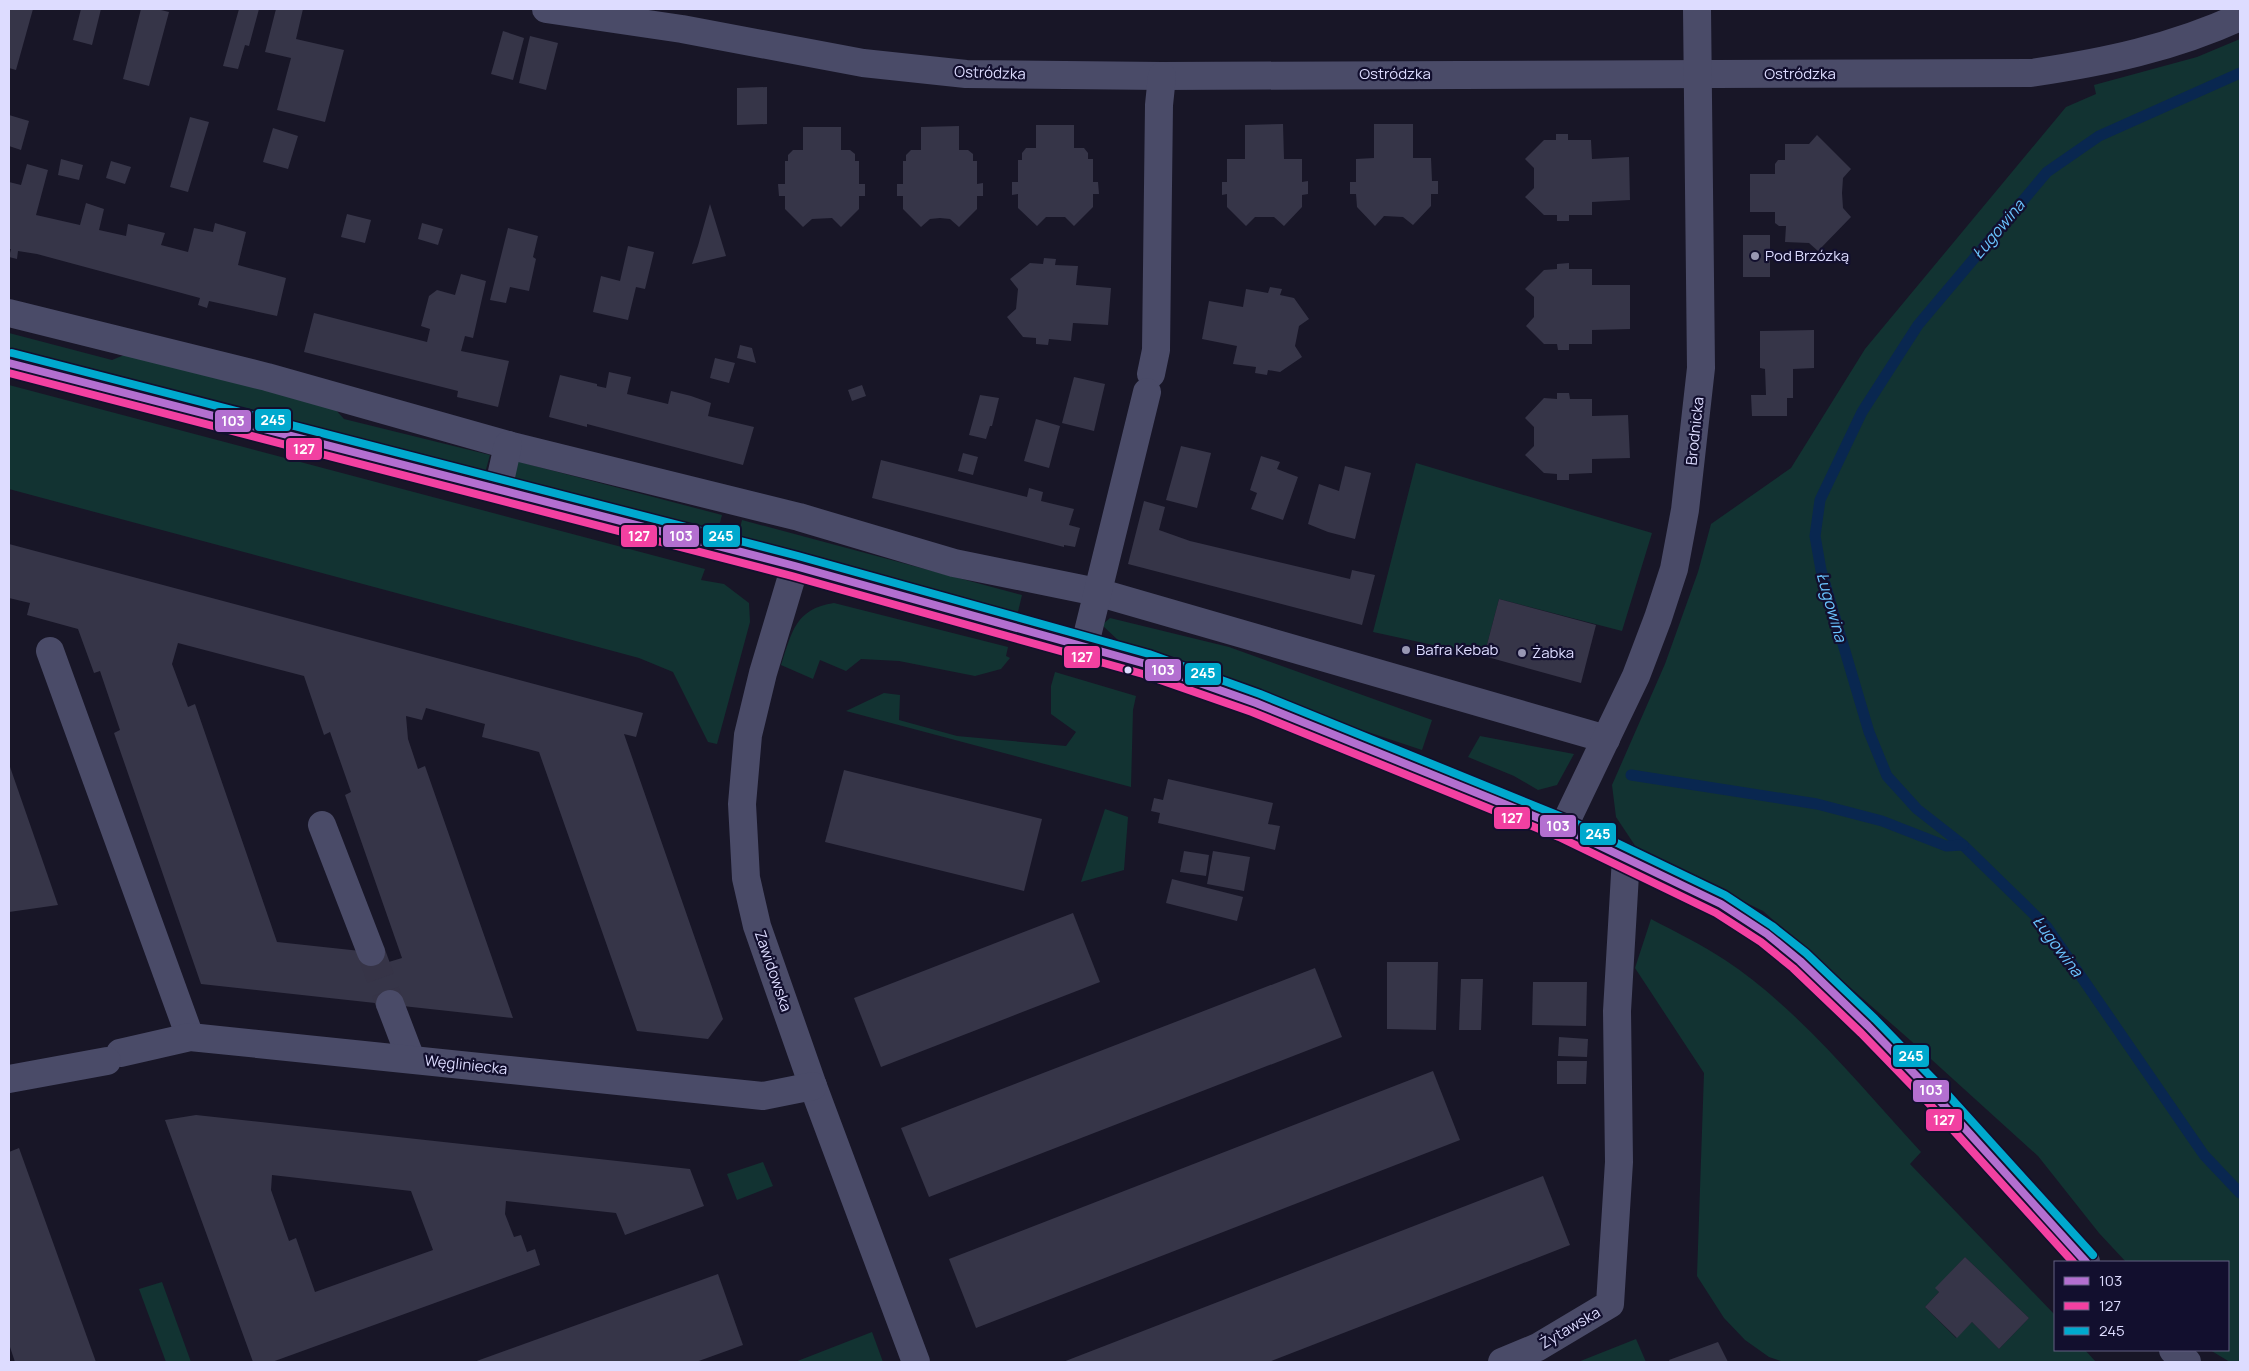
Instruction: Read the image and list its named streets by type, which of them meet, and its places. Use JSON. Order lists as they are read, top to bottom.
{
  "streets": {
    "street": [
      "Ostródzka",
      "Brodnicka",
      "Zawidowska",
      "Węgliniecka",
      "Żytawska"
    ]
  },
  "crossings": [
    ["Ostródzka", "Brodnicka"],
    ["Zawidowska", "Węgliniecka"]
  ],
  "water": ["Ługowina"],
  "places": ["Pod Brzózką", "Bafra Kebab", "Żabka"],
  "lines": ["transit line 245", "transit line 103", "transit line 127"],
  "legend": ["103", "127", "245"]
}
